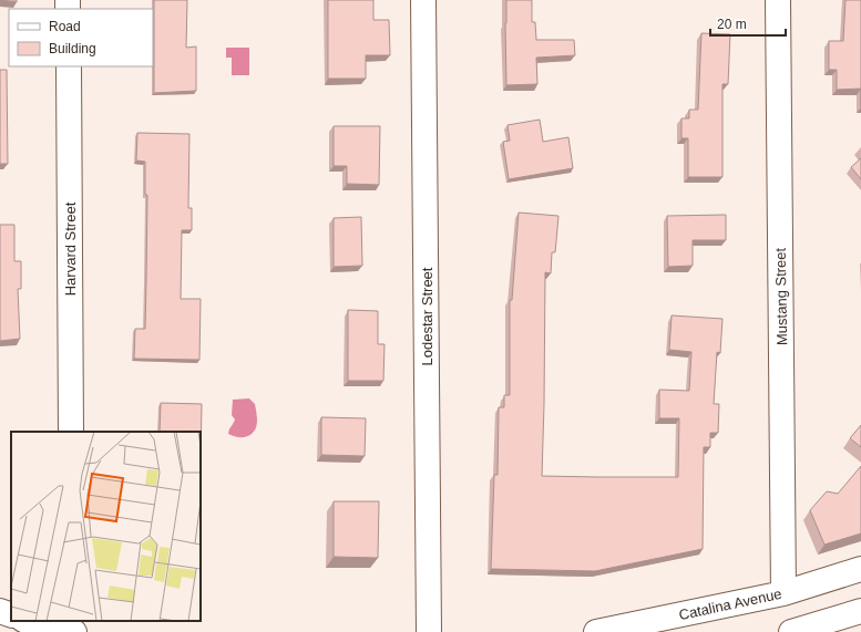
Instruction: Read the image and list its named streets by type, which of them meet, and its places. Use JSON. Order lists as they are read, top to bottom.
{
  "streets": {
    "street": [
      "Harvard Street",
      "Mustang Street",
      "Lodestar Street",
      "Catalina Avenue"
    ]
  },
  "crossings": [
    ["Mustang Street", "Catalina Avenue"]
  ],
  "legend": ["Road", "Building"],
  "scale_bar": "20 m"
}
